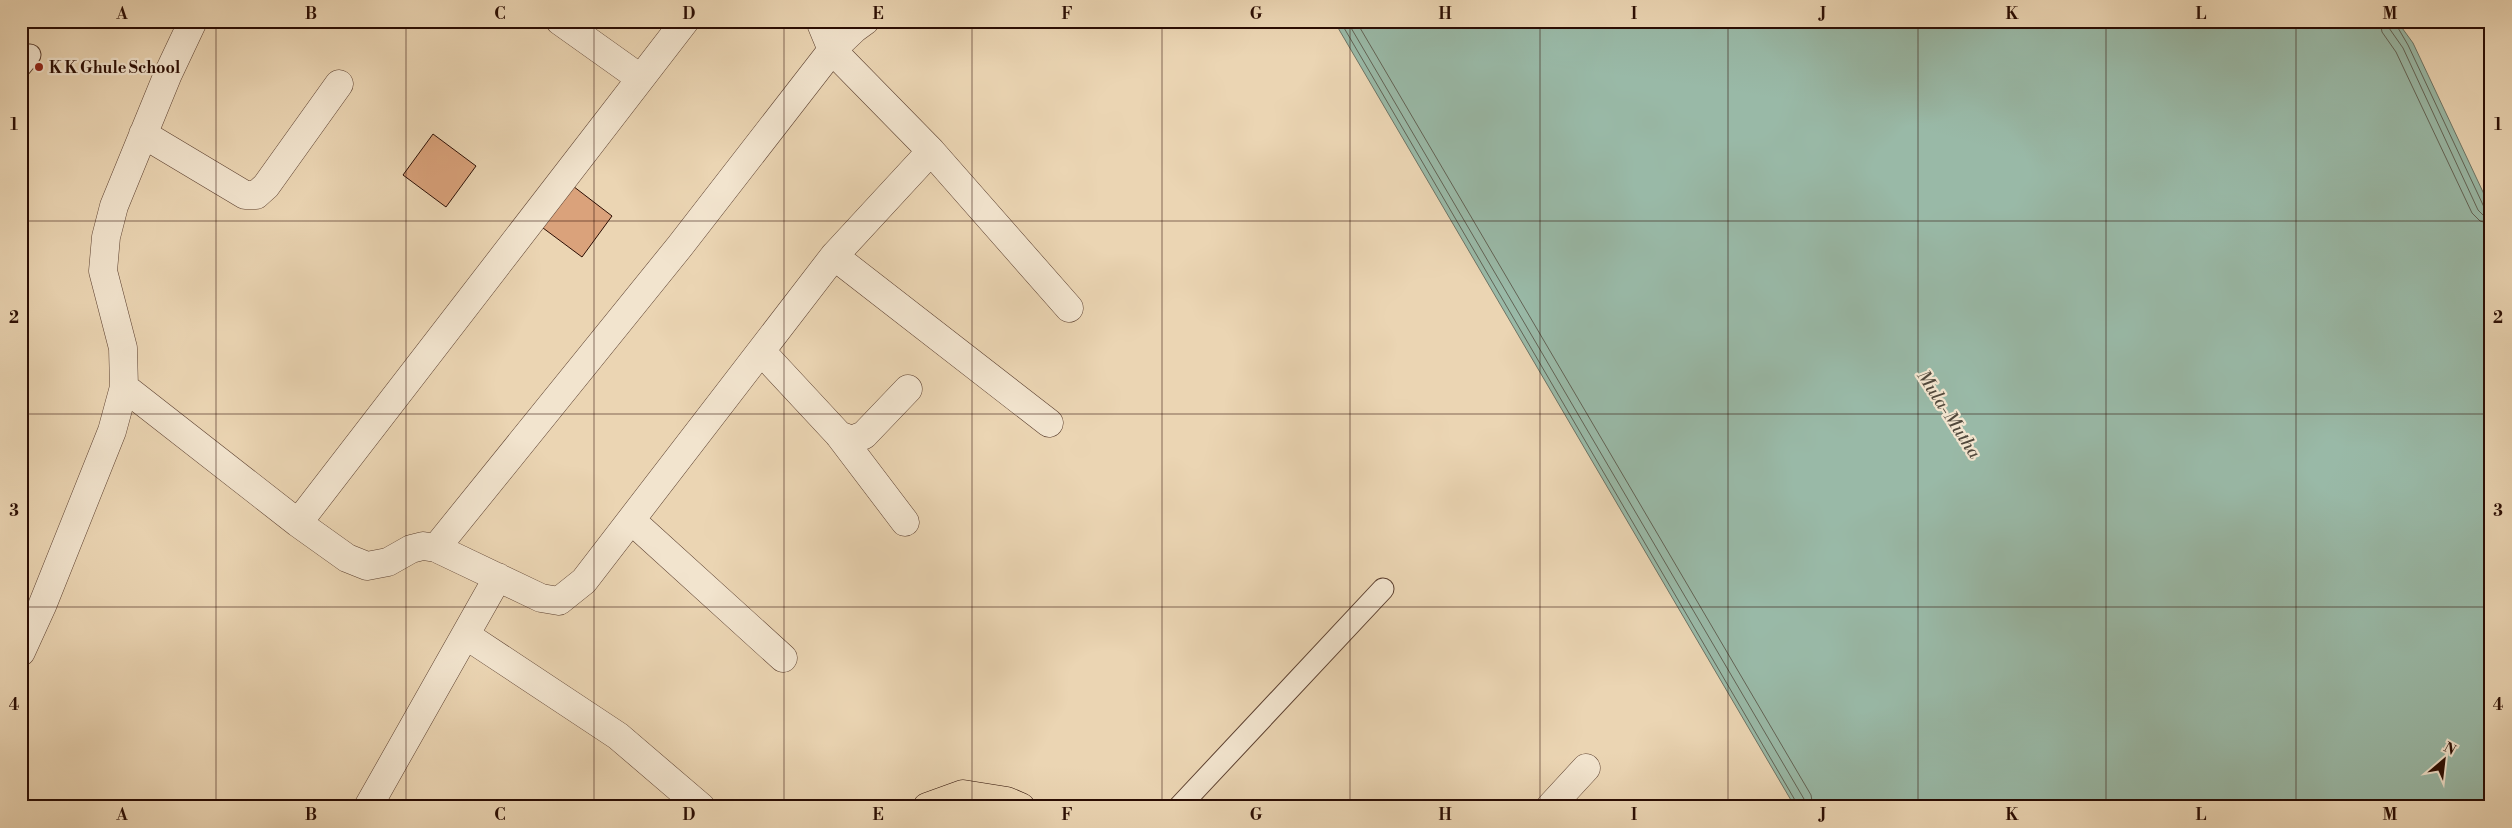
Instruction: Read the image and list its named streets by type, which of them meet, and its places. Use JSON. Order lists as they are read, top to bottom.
{
  "water": ["Mula-Mutha"],
  "places": ["K K Ghule School"],
  "north": "top right",
  "grid": {
    "columns": [
      "A",
      "B",
      "C",
      "D",
      "E",
      "F",
      "G",
      "H",
      "I",
      "J",
      "K",
      "L",
      "M"
    ],
    "rows": [
      "1",
      "2",
      "3",
      "4"
    ]
  }
}
